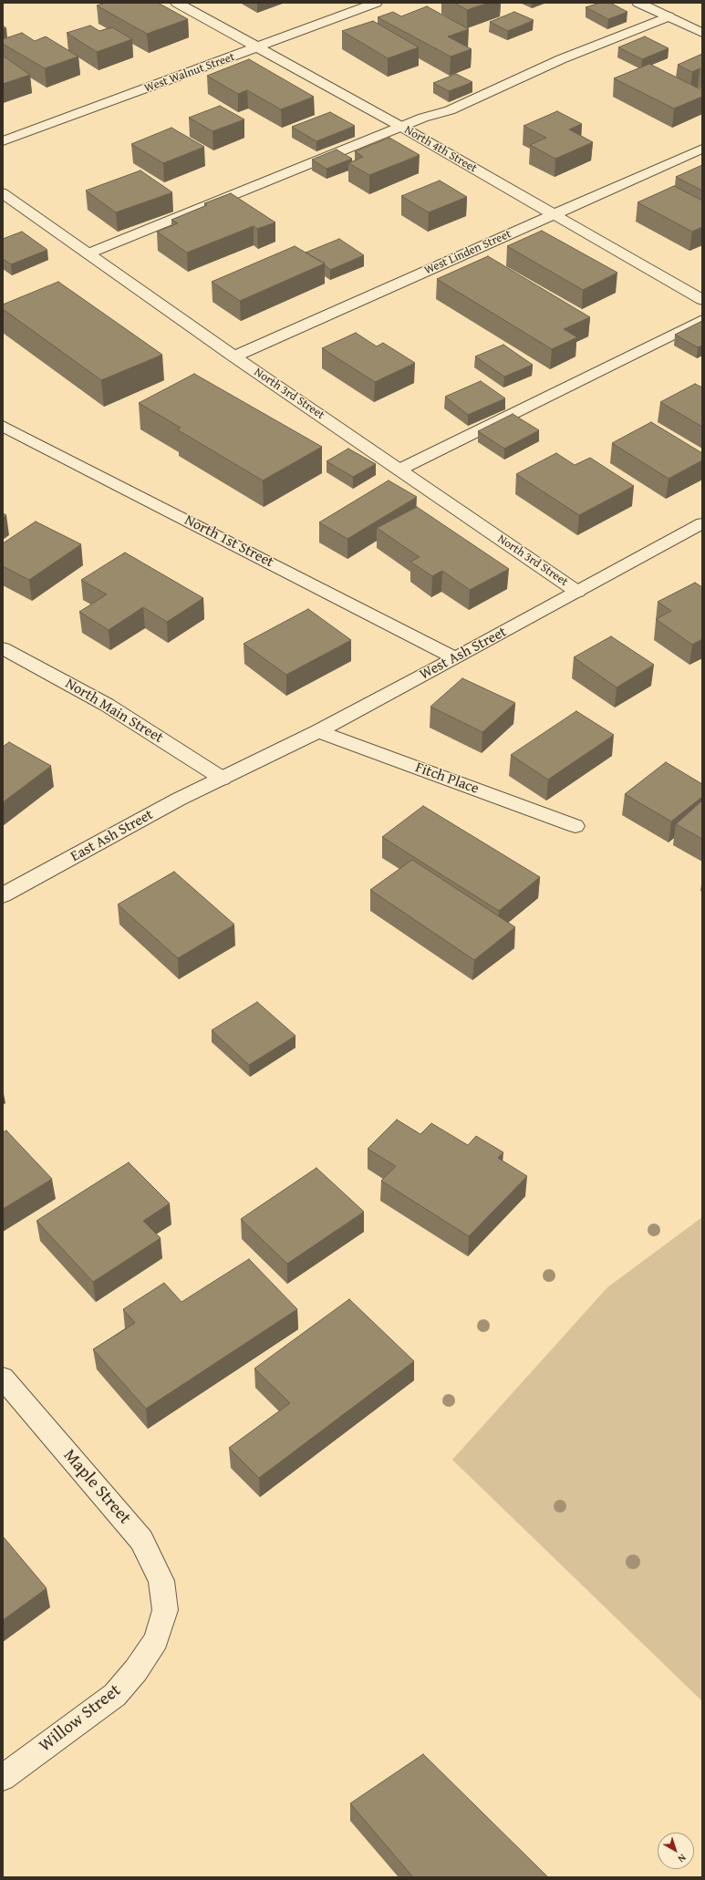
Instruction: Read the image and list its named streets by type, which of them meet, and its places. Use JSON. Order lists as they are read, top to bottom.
{
  "streets": {
    "street": [
      "West Walnut Street",
      "North 4th Street",
      "West Linden Street",
      "North 3rd Street",
      "North 1st Street",
      "West Ash Street",
      "North Main Street",
      "Fitch Place",
      "East Ash Street",
      "Maple Street",
      "Willow Street"
    ]
  },
  "crossings": [
    ["West Walnut Street", "North 4th Street"],
    ["North 4th Street", "West Linden Street"],
    ["West Linden Street", "North 3rd Street"],
    ["North 3rd Street", "West Ash Street"],
    ["North 1st Street", "West Ash Street"],
    ["West Ash Street", "North Main Street"],
    ["West Ash Street", "Fitch Place"],
    ["West Ash Street", "East Ash Street"],
    ["North Main Street", "East Ash Street"],
    ["Maple Street", "Willow Street"]
  ],
  "north": "bottom right"
}
